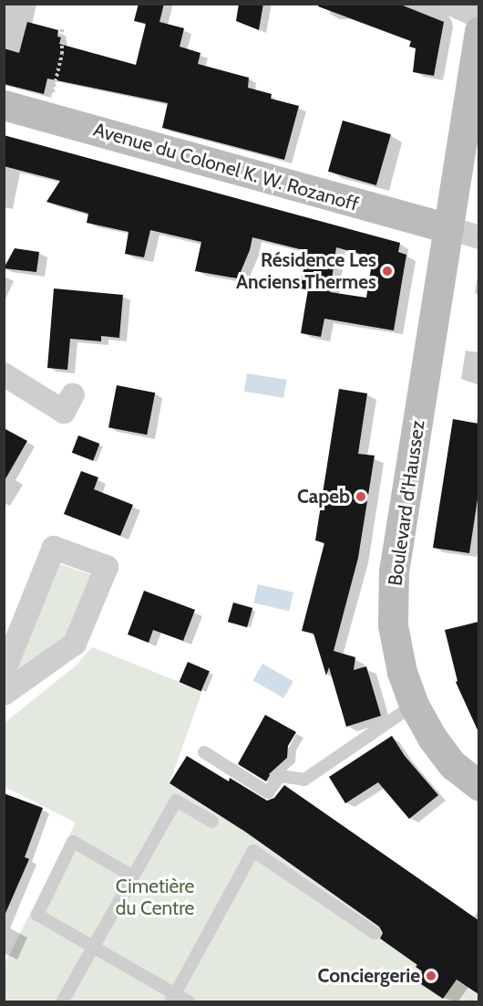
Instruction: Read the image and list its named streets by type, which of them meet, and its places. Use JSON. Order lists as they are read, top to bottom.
{
  "streets": {
    "main road": ["Avenue du Colonel K. W. Rozanoff", "Boulevard d'Haussez"]
  },
  "crossings": [
    ["Avenue du Colonel K. W. Rozanoff", "Boulevard d'Haussez"]
  ],
  "parks": ["Cimetière du Centre"],
  "places": ["Résidence Les Anciens Thermes", "Capeb", "Conciergerie"]
}
